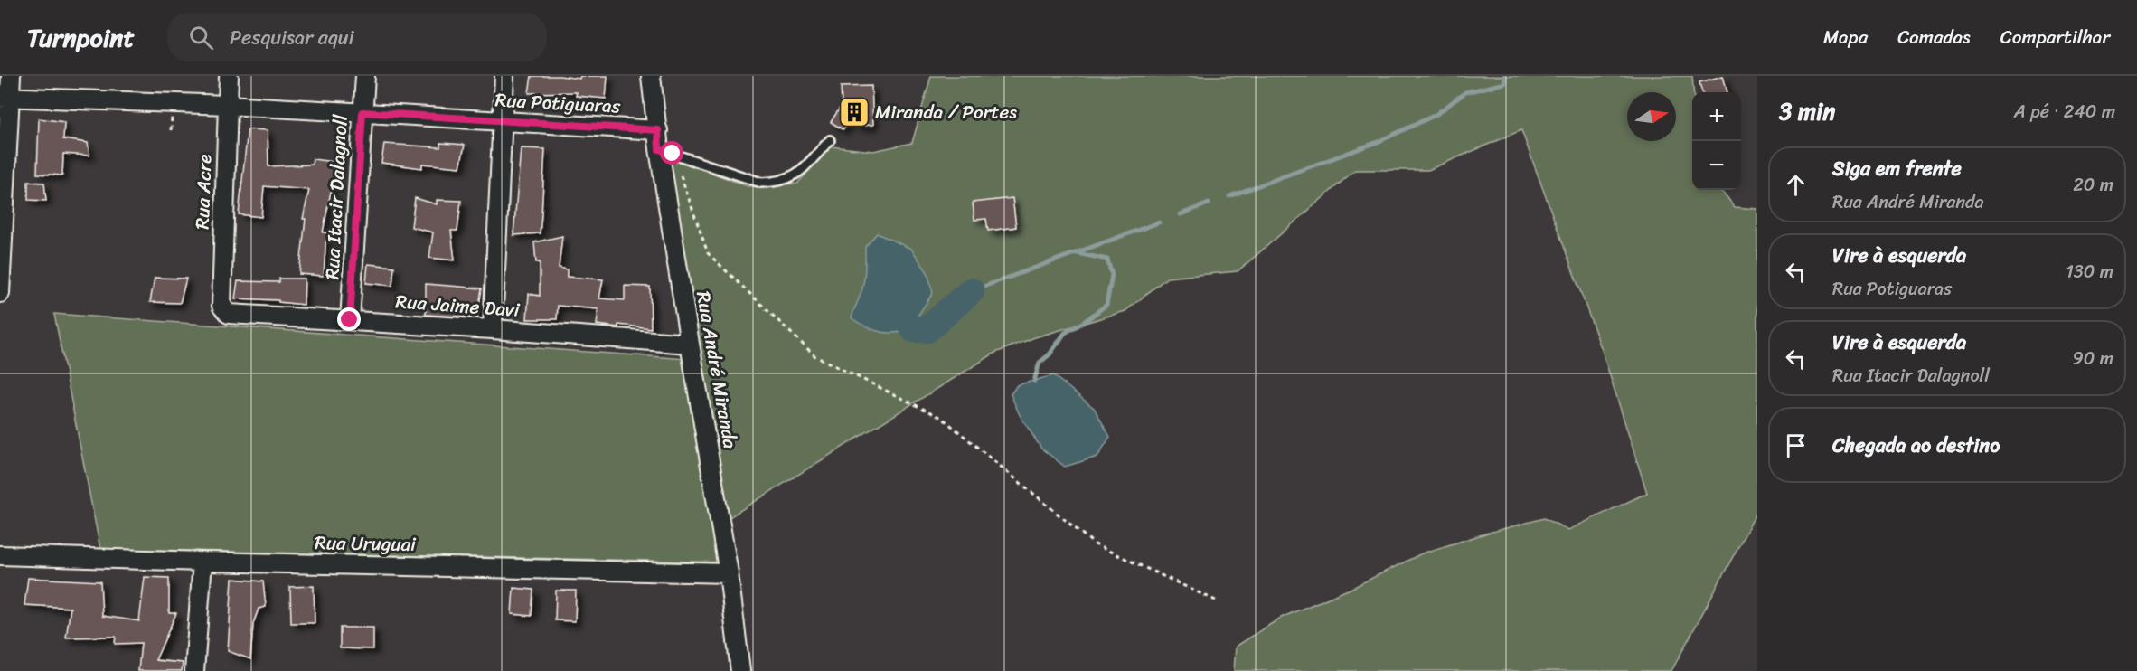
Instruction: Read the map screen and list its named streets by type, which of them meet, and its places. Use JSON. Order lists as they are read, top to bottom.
{
  "streets": {
    "street": [
      "Rua Potiguaras",
      "Rua Acre",
      "Rua Itacir Dalagnoll",
      "Rua Jaime Davi",
      "Rua André Miranda",
      "Rua Uruguai"
    ]
  },
  "crossings": [
    ["Rua Potiguaras", "Rua Acre"],
    ["Rua Potiguaras", "Rua Itacir Dalagnoll"],
    ["Rua Potiguaras", "Rua André Miranda"],
    ["Rua Acre", "Rua Jaime Davi"],
    ["Rua Itacir Dalagnoll", "Rua Jaime Davi"],
    ["Rua Jaime Davi", "Rua André Miranda"],
    ["Rua André Miranda", "Rua Uruguai"]
  ],
  "places": {
    "building": ["Miranda / Portes"]
  },
  "north": "right",
  "page": {
    "header": "Turnpoint",
    "search": "Pesquisar aqui",
    "nav": ["Mapa", "Camadas", "Compartilhar"],
    "heading": ["3 min", "A pé · 240 m"],
    "map_buttons": ["+", "−"],
    "list": [
      ["Siga em frente", "Rua André Miranda", "20 m"],
      ["Vire à esquerda", "Rua Potiguaras", "130 m"],
      ["Vire à esquerda", "Rua Itacir Dalagnoll", "90 m"],
      "Chegada ao destino"
    ]
  }
}
